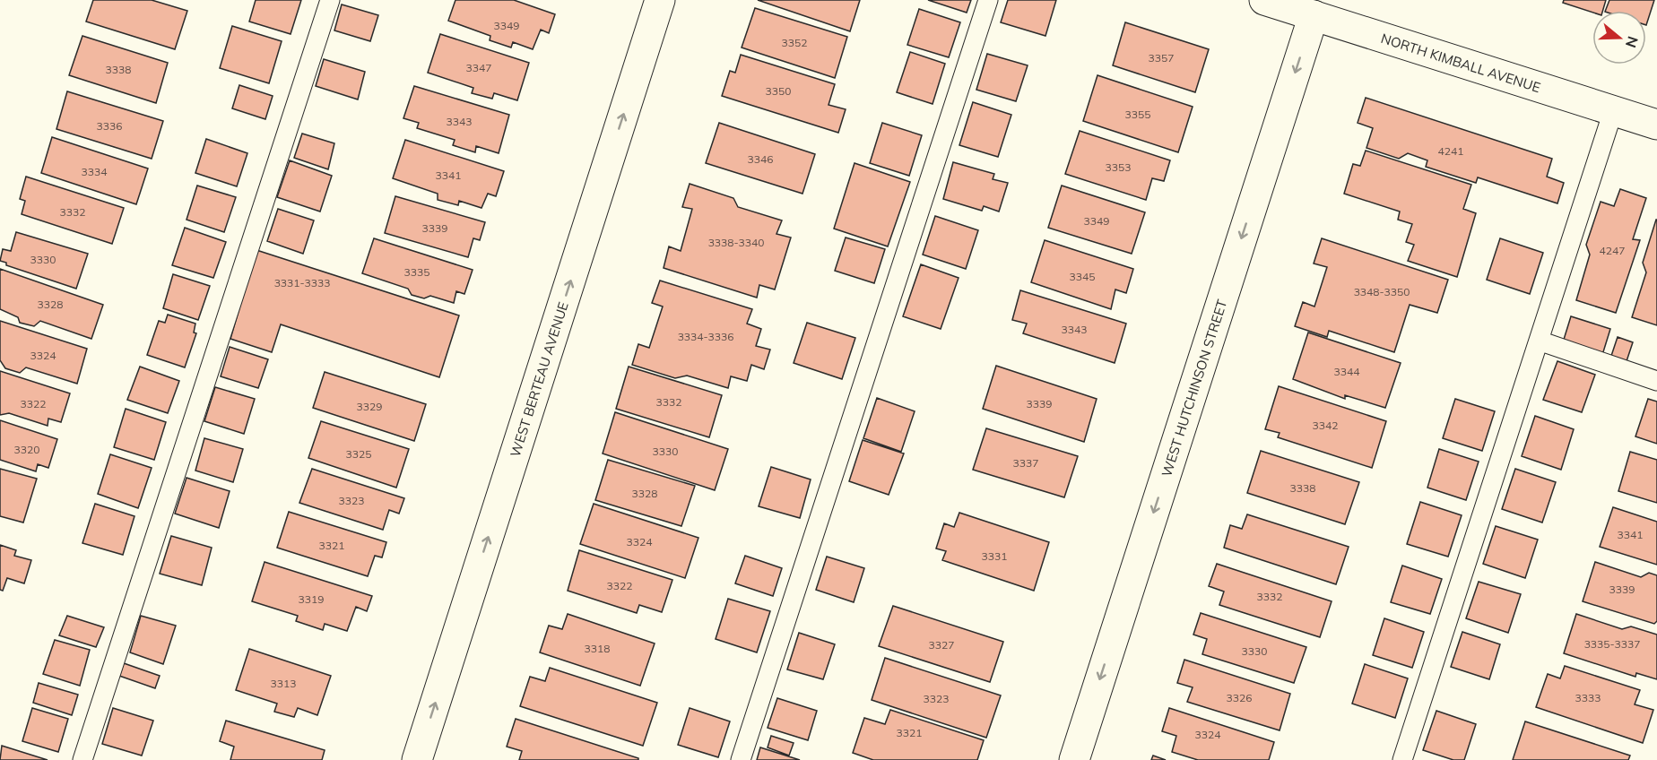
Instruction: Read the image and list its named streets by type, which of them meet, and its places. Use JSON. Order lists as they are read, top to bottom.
{
  "streets": {
    "street": ["NORTH KIMBALL AVENUE", "WEST BERTEAU AVENUE", "WEST HUTCHINSON STREET"]
  },
  "crossings": [
    ["NORTH KIMBALL AVENUE", "WEST HUTCHINSON STREET"]
  ],
  "one_way": ["WEST BERTEAU AVENUE", "WEST HUTCHINSON STREET"],
  "house_numbers": [
    "3349",
    "3352",
    "3357",
    "3347",
    "3338",
    "3350",
    "3355",
    "3343",
    "3336",
    "4241",
    "3346",
    "3353",
    "3334",
    "3341",
    "3332",
    "3349",
    "3339",
    "3338-3340",
    "4247",
    "3330",
    "3335",
    "3345",
    "3331-3333",
    "3348-3350",
    "3328",
    "3343",
    "3334-3336",
    "3324",
    "3344",
    "3332",
    "3322",
    "3339",
    "3329",
    "3342",
    "3320",
    "3330",
    "3325",
    "3337",
    "3338",
    "3328",
    "3323",
    "3341",
    "3324",
    "3321",
    "3331",
    "3322",
    "3339",
    "3332",
    "3319",
    "3335-3337",
    "3327",
    "3318",
    "3330",
    "3313",
    "3326",
    "3333",
    "3323",
    "3321",
    "3324"
  ],
  "north": "right"
}
